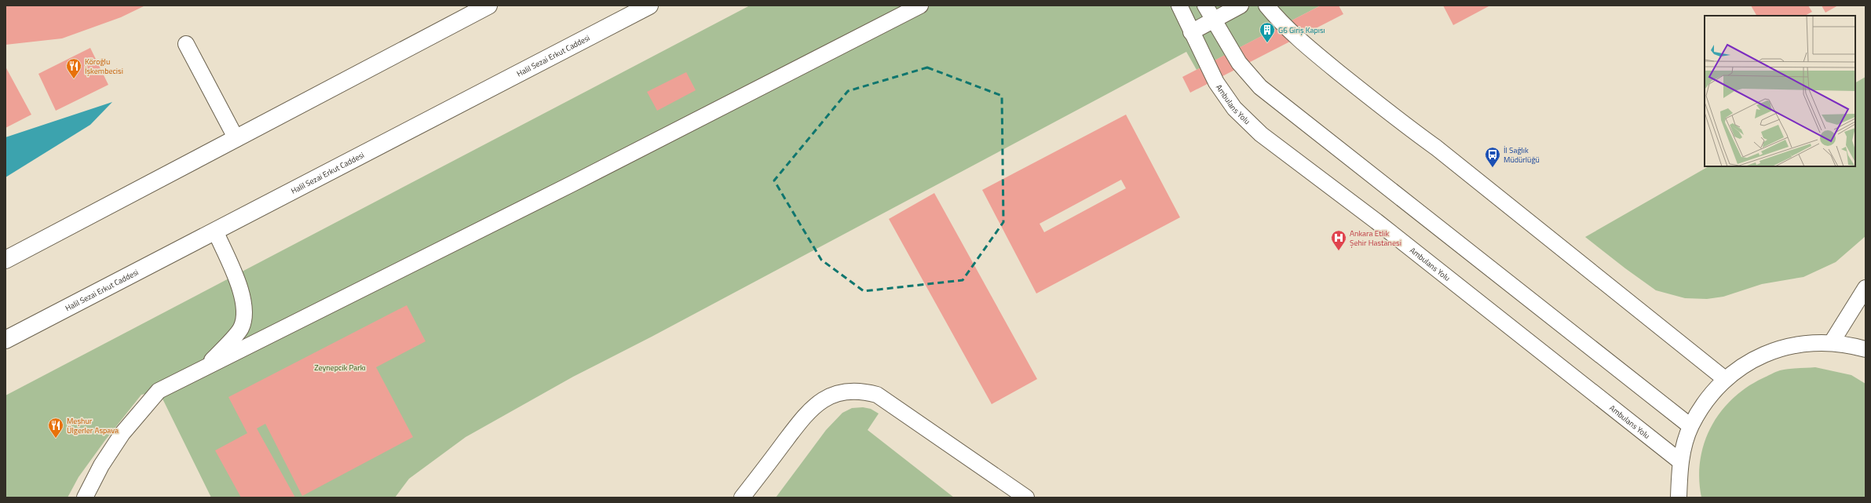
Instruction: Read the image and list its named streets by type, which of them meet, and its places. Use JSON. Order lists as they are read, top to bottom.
{
  "streets": {
    "main road": ["Halil Sezai Erkut Caddesi"],
    "lane": ["Ambulans Yolu"]
  },
  "parks": ["Zeynepcik Parkı"],
  "places": {
    "building": ["G6 Giriş Kapısı"],
    "restaurant": ["Köroğlu İşkembecisi", "Meşhur Ülgerler Aspava"],
    "bus stop": ["İl Sağlık Müdürlüğü"],
    "hospital": ["Ankara Etlik Şehir Hastanesi"]
  }
}
